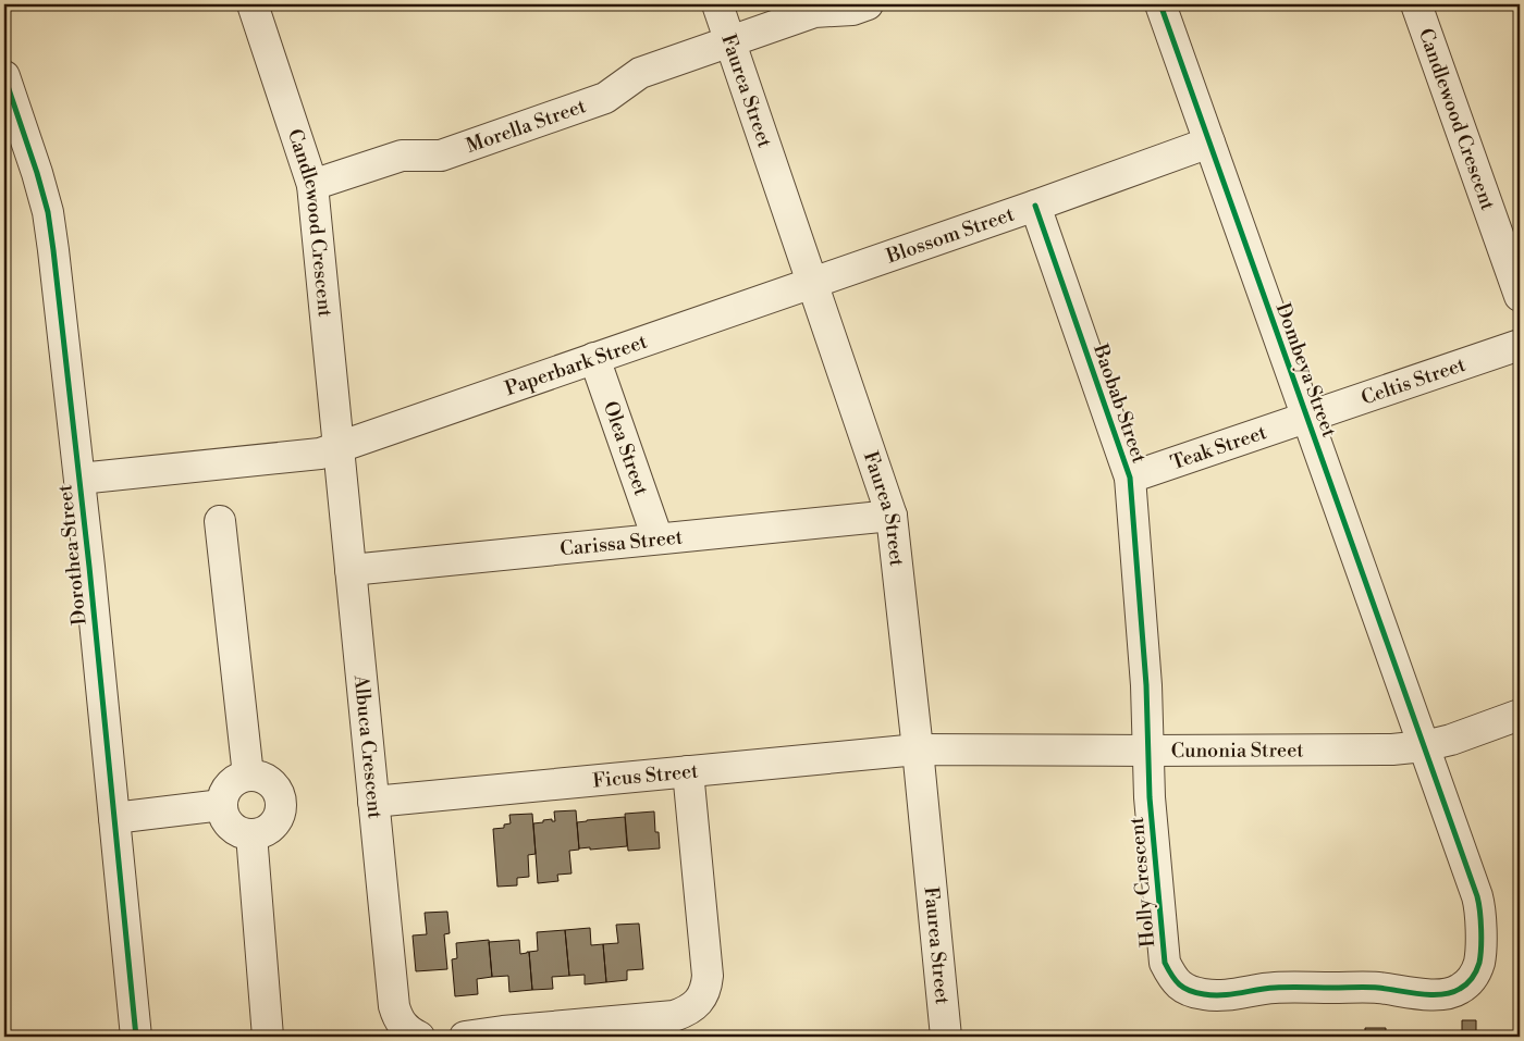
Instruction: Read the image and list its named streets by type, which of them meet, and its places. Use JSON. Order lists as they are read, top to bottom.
{
  "streets": {
    "street": [
      "Faurea Street",
      "Candlewood Crescent",
      "Morella Street",
      "Blossom Street",
      "Paperbark Street",
      "Dombeya Street",
      "Celtis Street",
      "Baobab Street",
      "Teak Street",
      "Olea Street",
      "Carissa Street",
      "Dorothea Street",
      "Albuca Crescent",
      "Cunonia Street",
      "Ficus Street",
      "Holly Crescent"
    ]
  },
  "crossings": [
    ["Faurea Street", "Morella Street"],
    ["Faurea Street", "Blossom Street"],
    ["Faurea Street", "Paperbark Street"],
    ["Faurea Street", "Carissa Street"],
    ["Faurea Street", "Cunonia Street"],
    ["Faurea Street", "Ficus Street"],
    ["Candlewood Crescent", "Morella Street"],
    ["Candlewood Crescent", "Paperbark Street"],
    ["Candlewood Crescent", "Albuca Crescent"],
    ["Blossom Street", "Paperbark Street"],
    ["Blossom Street", "Dombeya Street"],
    ["Blossom Street", "Baobab Street"],
    ["Paperbark Street", "Olea Street"],
    ["Paperbark Street", "Dorothea Street"],
    ["Paperbark Street", "Albuca Crescent"],
    ["Dombeya Street", "Celtis Street"],
    ["Dombeya Street", "Teak Street"],
    ["Dombeya Street", "Cunonia Street"],
    ["Dombeya Street", "Holly Crescent"],
    ["Celtis Street", "Teak Street"],
    ["Baobab Street", "Teak Street"],
    ["Baobab Street", "Cunonia Street"],
    ["Baobab Street", "Holly Crescent"],
    ["Olea Street", "Carissa Street"],
    ["Carissa Street", "Albuca Crescent"],
    ["Albuca Crescent", "Ficus Street"],
    ["Cunonia Street", "Ficus Street"],
    ["Cunonia Street", "Holly Crescent"]
  ]
}
